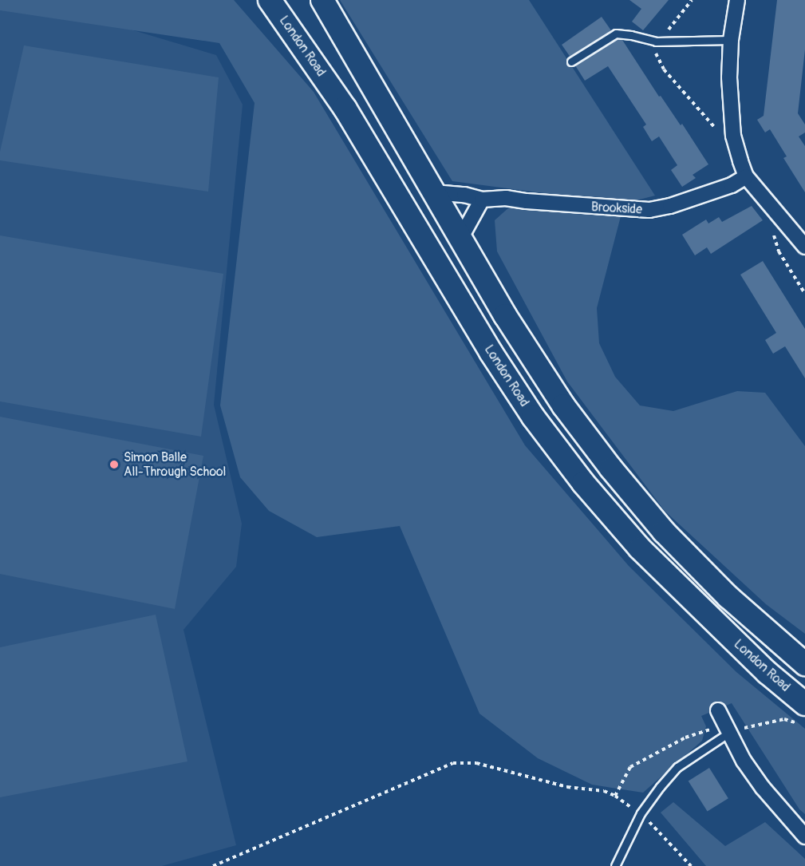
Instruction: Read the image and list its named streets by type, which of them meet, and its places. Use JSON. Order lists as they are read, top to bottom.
{
  "streets": {
    "highway": ["London Road"],
    "street": ["Brookside"]
  },
  "places": ["Simon Balle All-Through School"]
}
